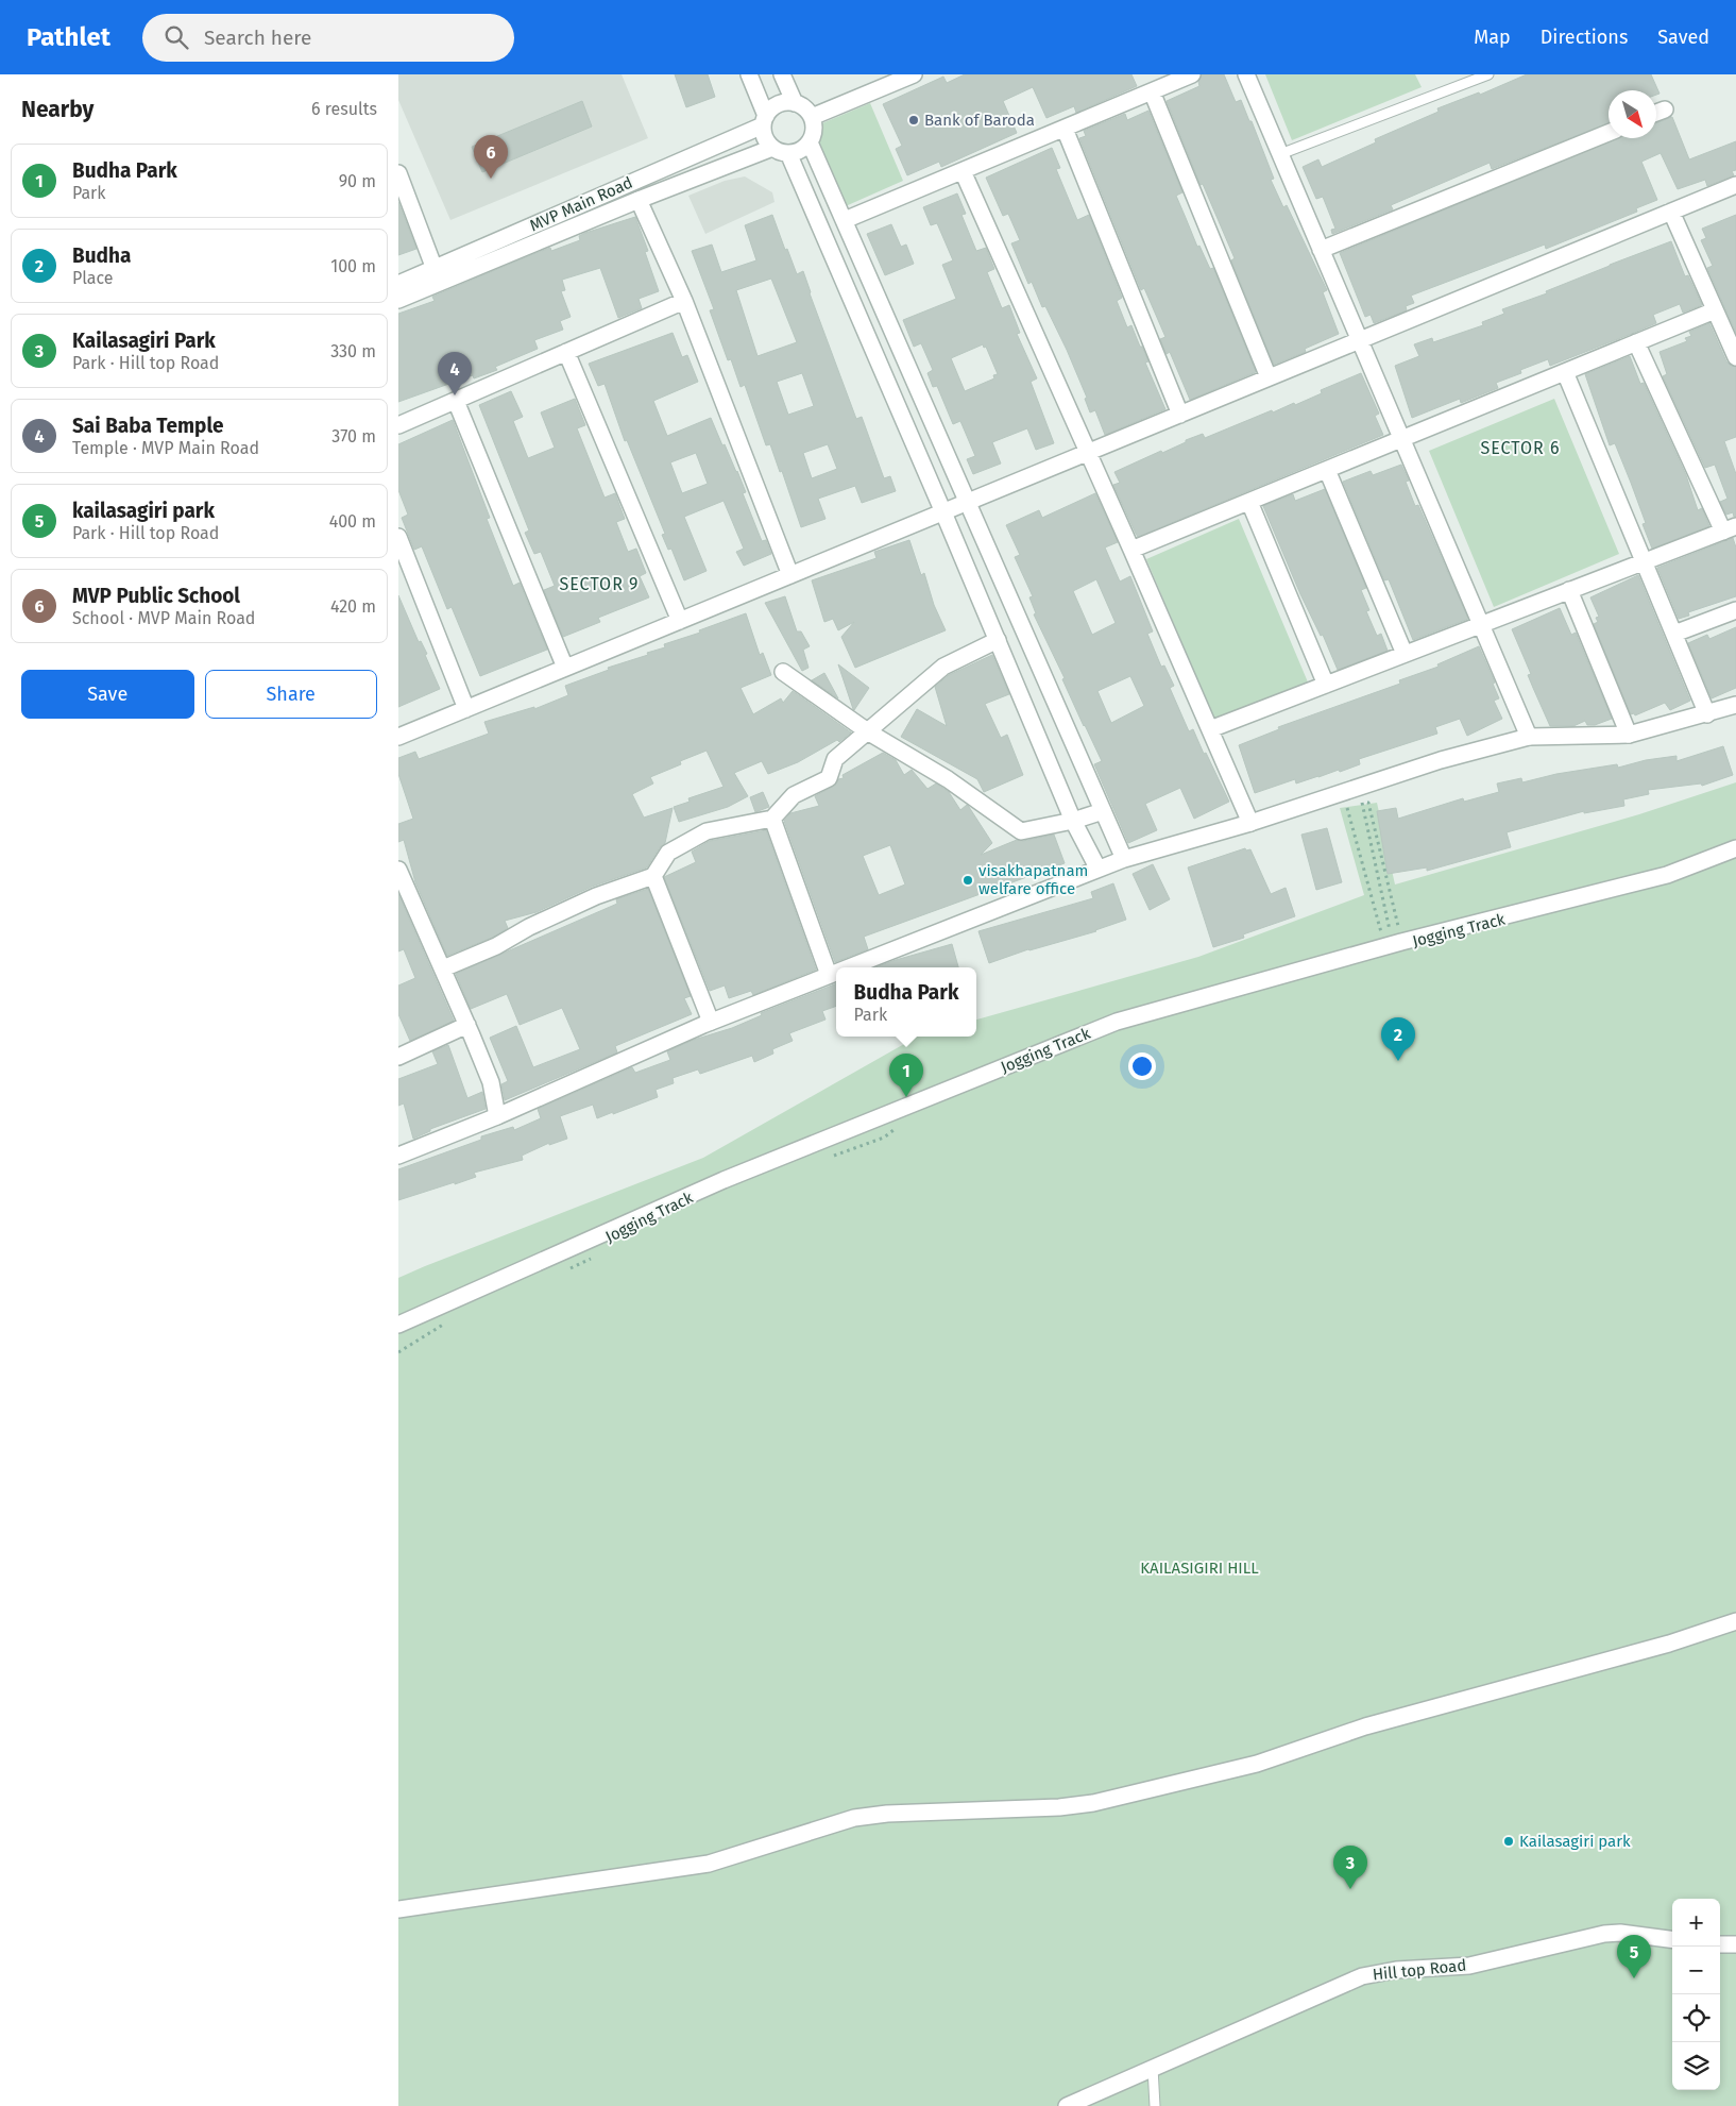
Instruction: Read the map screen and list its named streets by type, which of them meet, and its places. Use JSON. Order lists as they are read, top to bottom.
{
  "streets": {
    "street": ["MVP Main Road", "Hill top Road"],
    "path": ["Jogging Track"]
  },
  "districts": ["SECTOR 6", "SECTOR 9"],
  "parks": ["KAILASIGIRI HILL"],
  "places": ["Bank of Baroda", "visakhapatnam welfare office", "Kailasagiri park"],
  "north": "bottom right",
  "page": {
    "header": "Pathlet",
    "search": "Search here",
    "nav": ["Map", "Directions", "Saved"],
    "heading": ["Nearby", "6 results"],
    "pins": [
      "6",
      "4",
      "2",
      "1",
      "3",
      "5"
    ],
    "list": [
      {
        "mark": "1",
        "name": "Budha Park",
        "note": "Park",
        "value": "90 m"
      },
      {
        "mark": "2",
        "name": "Budha",
        "note": "Place",
        "value": "100 m"
      },
      {
        "mark": "3",
        "name": "Kailasagiri Park",
        "note": "Park · Hill top Road",
        "value": "330 m"
      },
      {
        "mark": "4",
        "name": "Sai Baba Temple",
        "note": "Temple · MVP Main Road",
        "value": "370 m"
      },
      {
        "mark": "5",
        "name": "kailasagiri park",
        "note": "Park · Hill top Road",
        "value": "400 m"
      },
      {
        "mark": "6",
        "name": "MVP Public School",
        "note": "School · MVP Main Road",
        "value": "420 m"
      }
    ],
    "buttons": ["Save", "Share"],
    "popup": ["Budha Park", "Park"],
    "map_buttons": ["+", "−"]
  }
}
